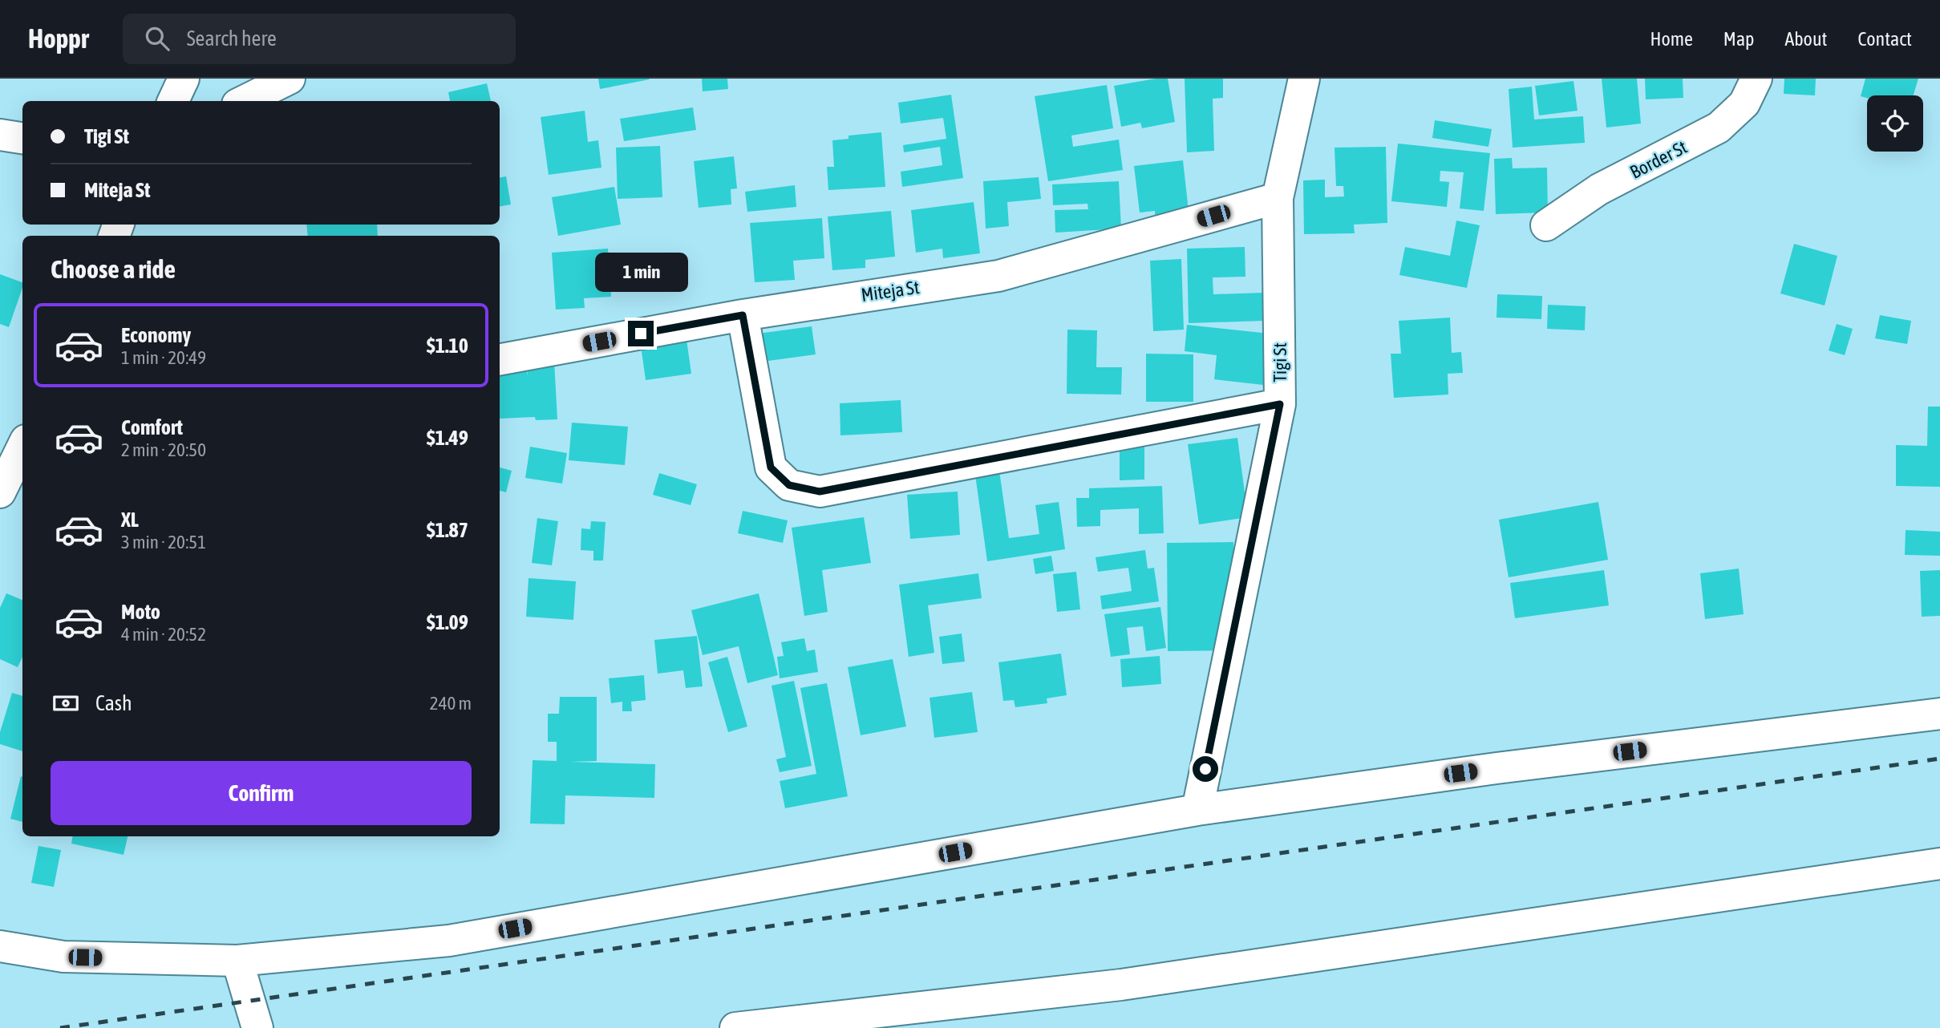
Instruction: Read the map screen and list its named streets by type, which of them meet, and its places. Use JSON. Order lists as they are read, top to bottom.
{
  "streets": {
    "street": ["Border St", "Miteja St", "Tigi St"]
  },
  "crossings": [
    ["Miteja St", "Tigi St"]
  ],
  "page": {
    "header": "Hoppr",
    "search": "Search here",
    "nav": [
      "Home",
      "Map",
      "About",
      "Contact"
    ],
    "banner": ["Tigi St", "Miteja St"],
    "heading": "Choose a ride",
    "bubble": "1 min",
    "list": [
      {
        "name": "Economy",
        "note": "1 min · 20:49",
        "value": "$1.10"
      },
      {
        "name": "Comfort",
        "note": "2 min · 20:50",
        "value": "$1.49"
      },
      {
        "name": "XL",
        "note": "3 min · 20:51",
        "value": "$1.87"
      },
      {
        "name": "Moto",
        "note": "4 min · 20:52",
        "value": "$1.09"
      }
    ],
    "pay": ["Cash", "240 m"],
    "buttons": "Confirm"
  }
}
